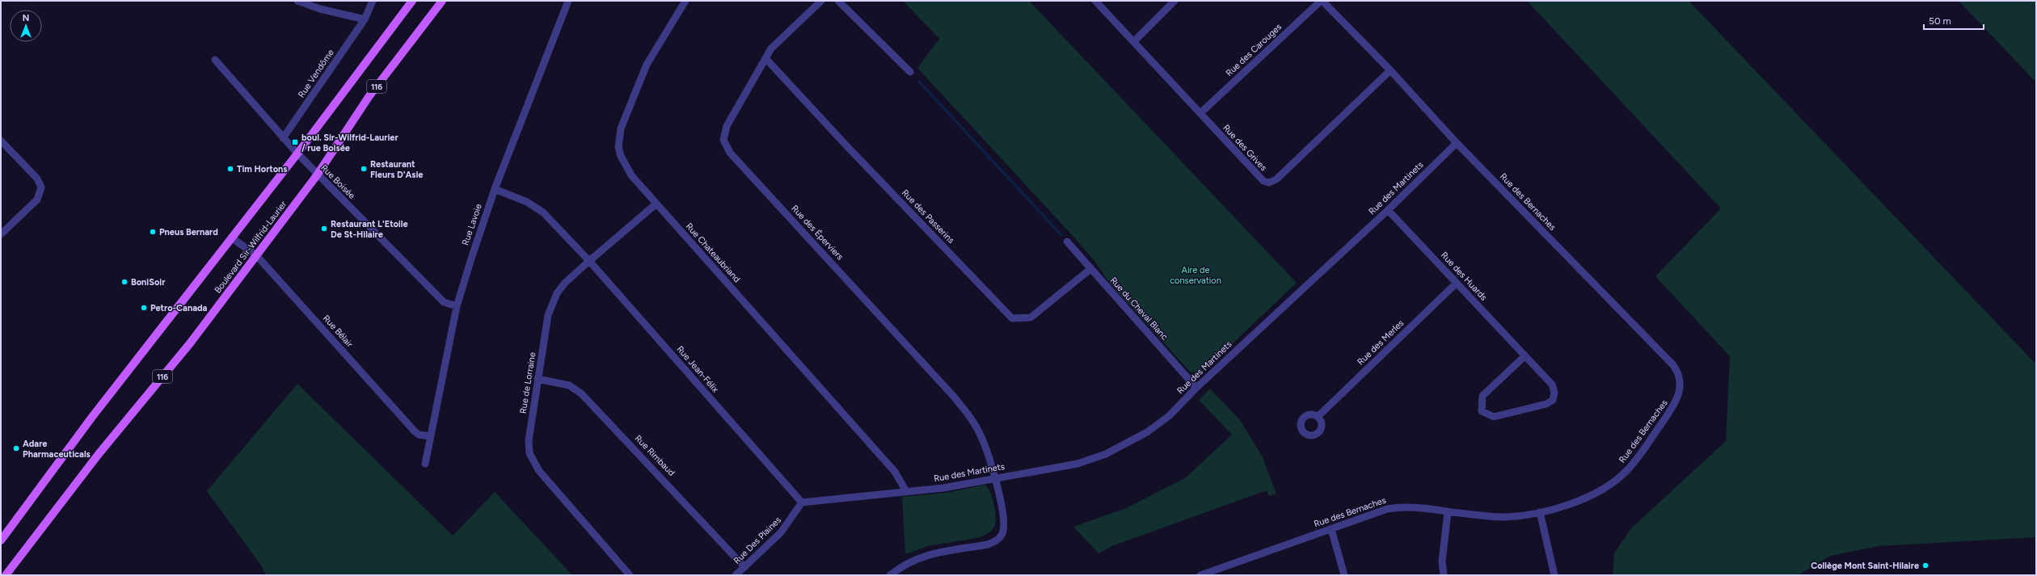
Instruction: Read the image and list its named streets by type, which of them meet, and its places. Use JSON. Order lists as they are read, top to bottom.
{
  "streets": {
    "main road": ["116", "Boulevard Sir-Wilfrid-Laurier"],
    "street": [
      "Rue des Carouges",
      "Rue Vendôme",
      "Rue des Grives",
      "Rue Boisée",
      "Rue des Martinets",
      "Rue des Bernaches",
      "Rue des Passerins",
      "Rue Lavoie",
      "Rue des Éperviers",
      "Rue Chateaubriand",
      "Rue des Huards",
      "Rue du Cheval Blanc",
      "Rue Bélair",
      "Rue des Merles",
      "Rue Jean-Félix",
      "Rue de Lorraine",
      "Rue Rimbaud",
      "Rue Des Plaines"
    ]
  },
  "crossings": [
    ["Rue des Carouges", "Rue des Grives"],
    ["Rue des Carouges", "Rue des Bernaches"],
    ["Rue Vendôme", "Rue Boisée"],
    ["116", "Rue Boisée"],
    ["116", "Rue Bélair"],
    ["Rue des Grives", "Rue des Bernaches"],
    ["Rue Boisée", "Rue Lavoie"],
    ["Rue Boisée", "Boulevard Sir-Wilfrid-Laurier"],
    ["Rue des Martinets", "Rue des Bernaches"],
    ["Rue des Martinets", "Rue des Éperviers"],
    ["Rue des Martinets", "Rue Chateaubriand"],
    ["Rue des Martinets", "Rue des Huards"],
    ["Rue des Martinets", "Rue du Cheval Blanc"],
    ["Rue des Passerins", "Rue des Éperviers"],
    ["Rue des Passerins", "Rue du Cheval Blanc"],
    ["Rue Lavoie", "Rue Bélair"],
    ["Rue Lavoie", "Rue Jean-Félix"],
    ["Boulevard Sir-Wilfrid-Laurier", "Rue Bélair"],
    ["Rue Chateaubriand", "Rue de Lorraine"],
    ["Rue des Huards", "Rue des Merles"],
    ["Rue Jean-Félix", "Rue de Lorraine"],
    ["Rue Jean-Félix", "Rue Des Plaines"],
    ["Rue de Lorraine", "Rue Rimbaud"],
    ["Rue Rimbaud", "Rue Des Plaines"]
  ],
  "parks": ["Aire de conservation"],
  "places": {
    "transit": ["boul. Sir-Wilfrid-Laurier / rue Boisée"],
    "other": [
      "Tim Hortons",
      "Restaurant Fleurs D'Asie",
      "Restaurant L'Etoile De St-Hilaire",
      "Pneus Bernard",
      "BoniSoir",
      "Petro-Canada",
      "Adare Pharmaceuticals",
      "Collège Mont Saint-Hilaire"
    ]
  },
  "scale_bar": "50 m",
  "north": "top"
}
